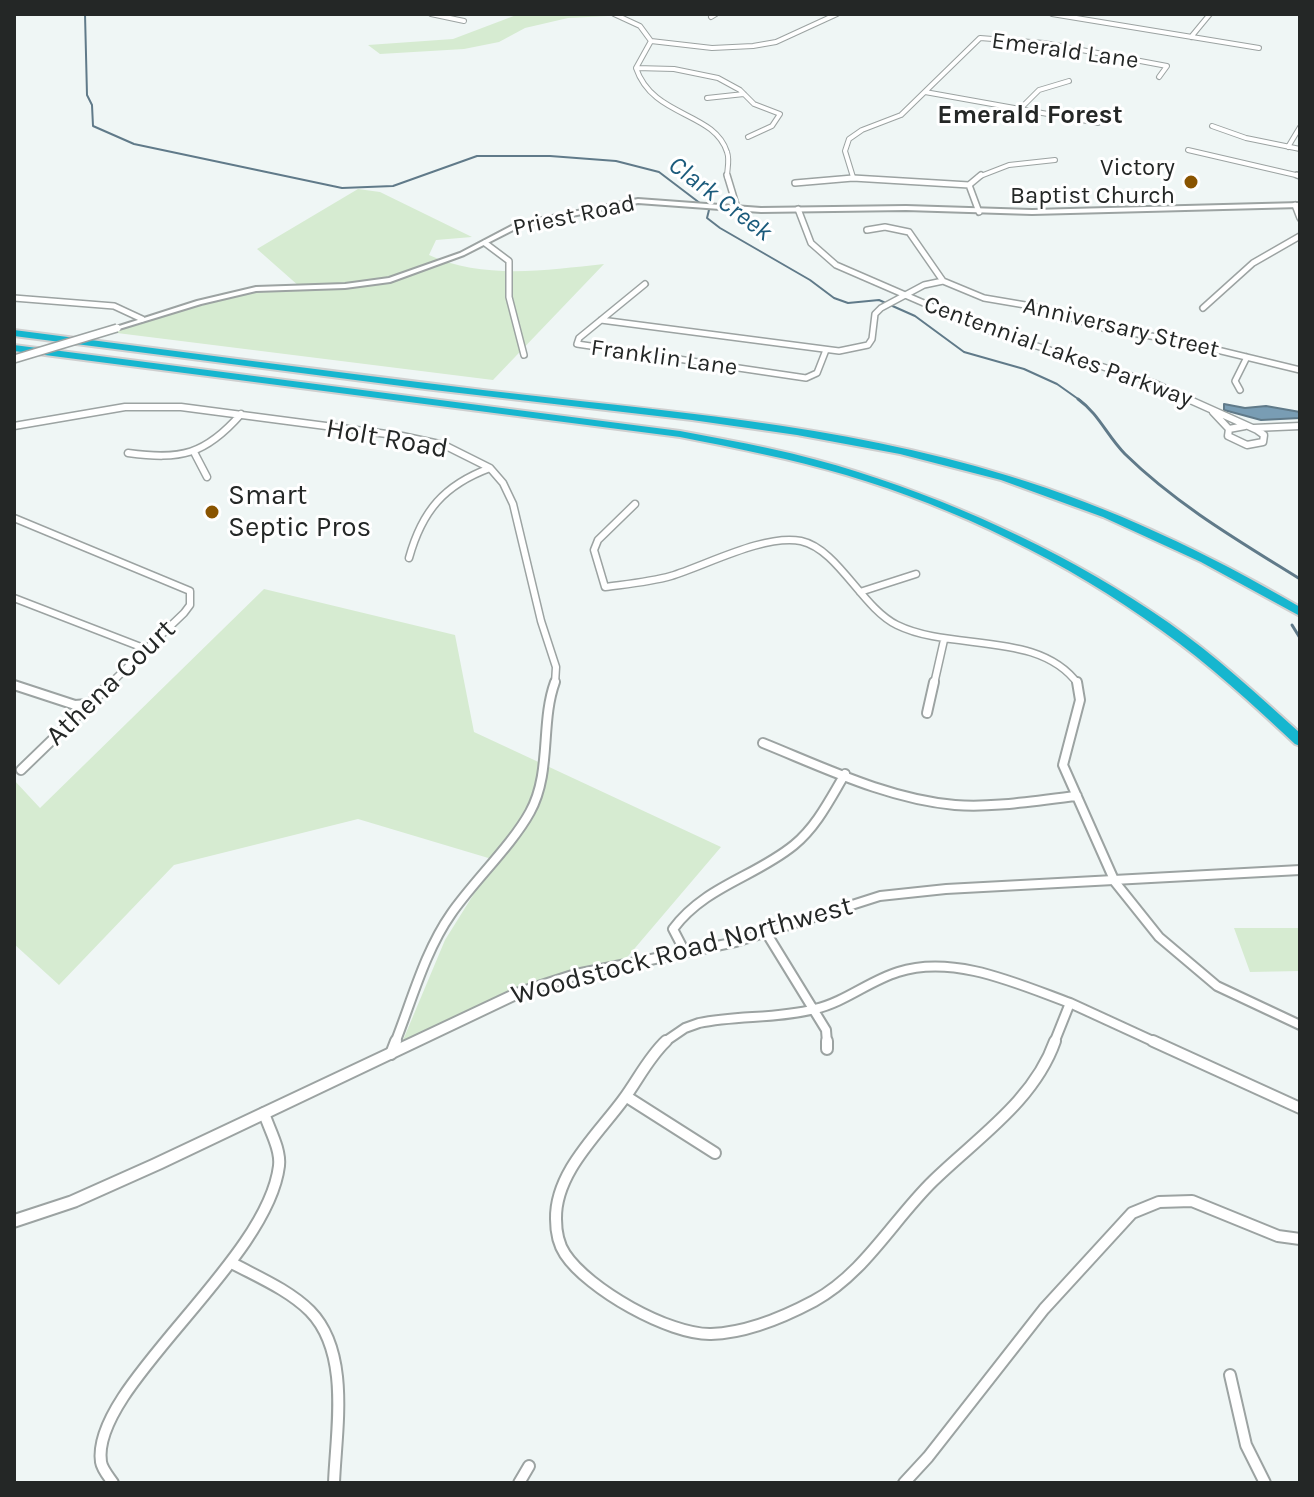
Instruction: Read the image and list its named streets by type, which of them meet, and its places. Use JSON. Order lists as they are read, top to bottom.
{
  "streets": {
    "street": [
      "Emerald Lane",
      "Priest Road",
      "Anniversary Street",
      "Centennial Lakes Parkway",
      "Franklin Lane",
      "Holt Road",
      "Athena Court",
      "Woodstock Road Northwest"
    ]
  },
  "crossings": [
    ["Priest Road", "Centennial Lakes Parkway"]
  ],
  "districts": ["Emerald Forest"],
  "water": ["Clark Creek"],
  "places": ["Victory Baptist Church", "Smart Septic Pros"]
}
